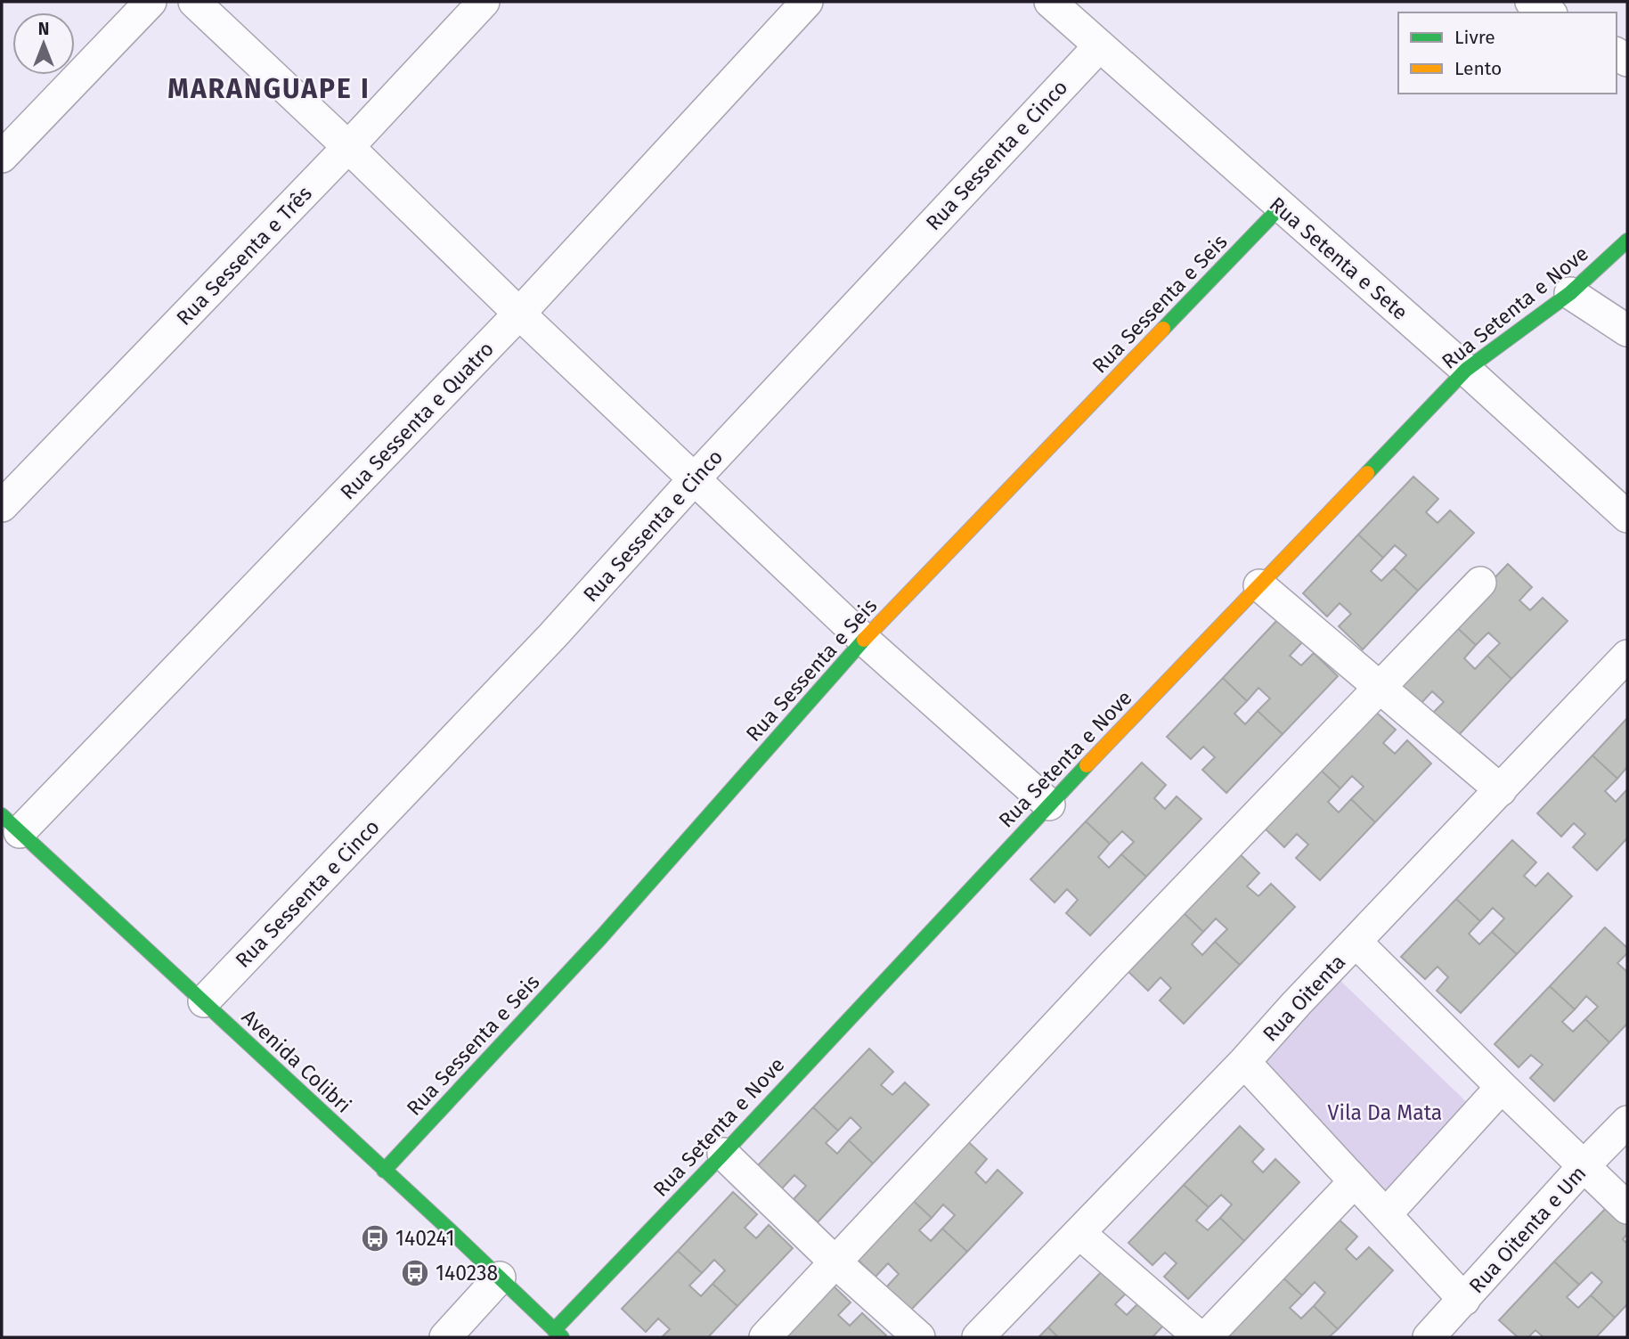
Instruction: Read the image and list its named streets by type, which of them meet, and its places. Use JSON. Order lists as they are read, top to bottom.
{
  "streets": {
    "street": [
      "Rua Sessenta e Cinco",
      "Rua Sessenta e Três",
      "Rua Setenta e Sete",
      "Rua Sessenta e Seis",
      "Rua Setenta e Nove",
      "Rua Sessenta e Quatro",
      "Rua Oitenta",
      "Avenida Colibri",
      "Rua Oitenta e Um"
    ]
  },
  "crossings": [
    ["Rua Sessenta e Cinco", "Rua Setenta e Sete"],
    ["Rua Sessenta e Cinco", "Avenida Colibri"],
    ["Rua Setenta e Sete", "Rua Sessenta e Seis"],
    ["Rua Setenta e Sete", "Rua Setenta e Nove"],
    ["Rua Sessenta e Seis", "Avenida Colibri"],
    ["Rua Setenta e Nove", "Avenida Colibri"],
    ["Rua Sessenta e Quatro", "Avenida Colibri"]
  ],
  "districts": ["MARANGUAPE I"],
  "parks": ["Vila Da Mata"],
  "places": {
    "bus stop": ["140241", "140238"]
  },
  "legend": ["Livre", "Lento"],
  "north": "top"
}
